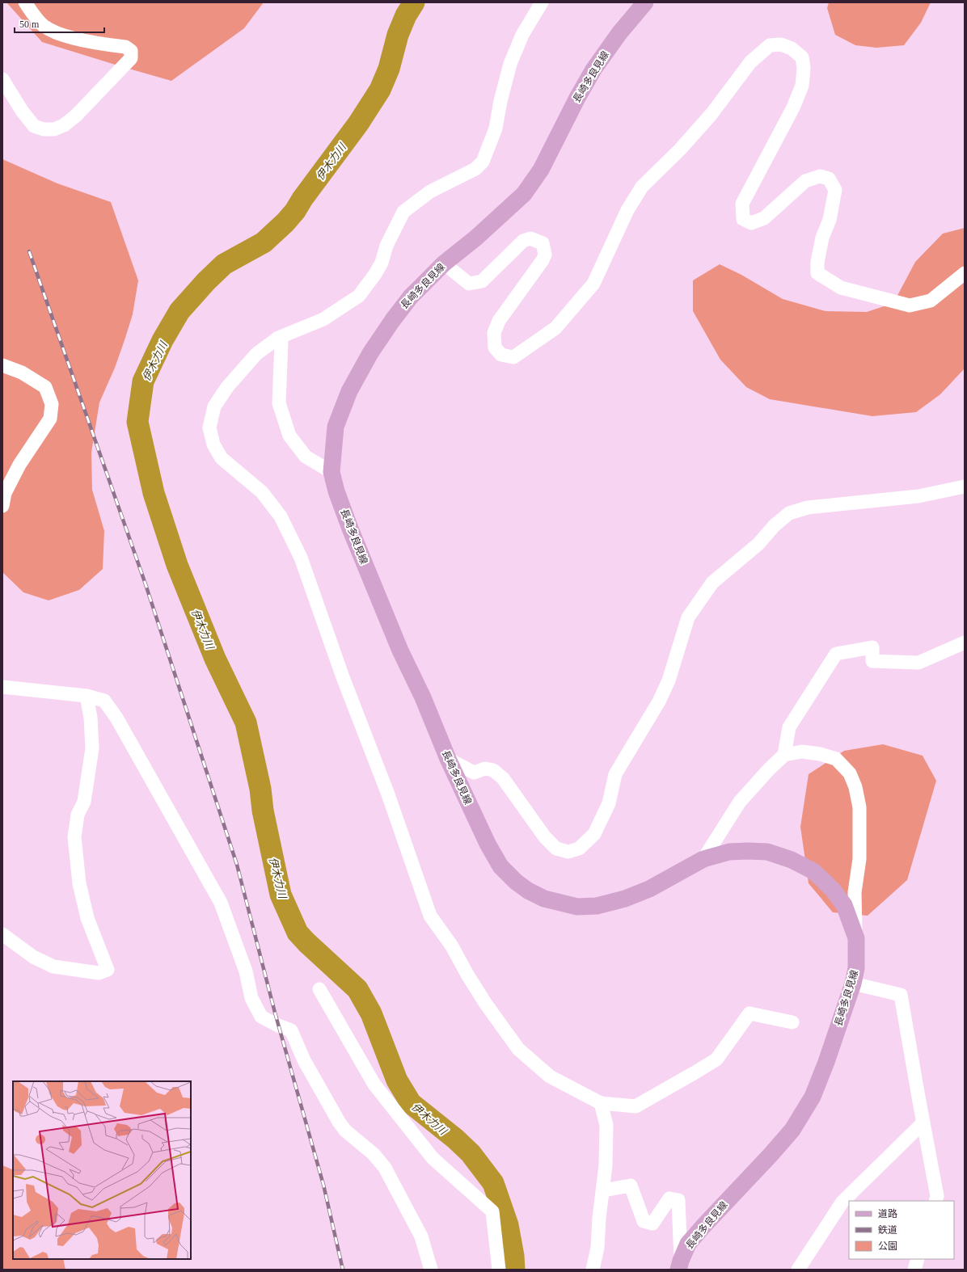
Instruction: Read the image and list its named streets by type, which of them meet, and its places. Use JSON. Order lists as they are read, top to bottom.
{
  "streets": {
    "main road": ["長崎多良見線"]
  },
  "water": ["伊木力川"],
  "legend": ["道路", "鉄道", "公園"],
  "scale_bar": "50 m"
}
